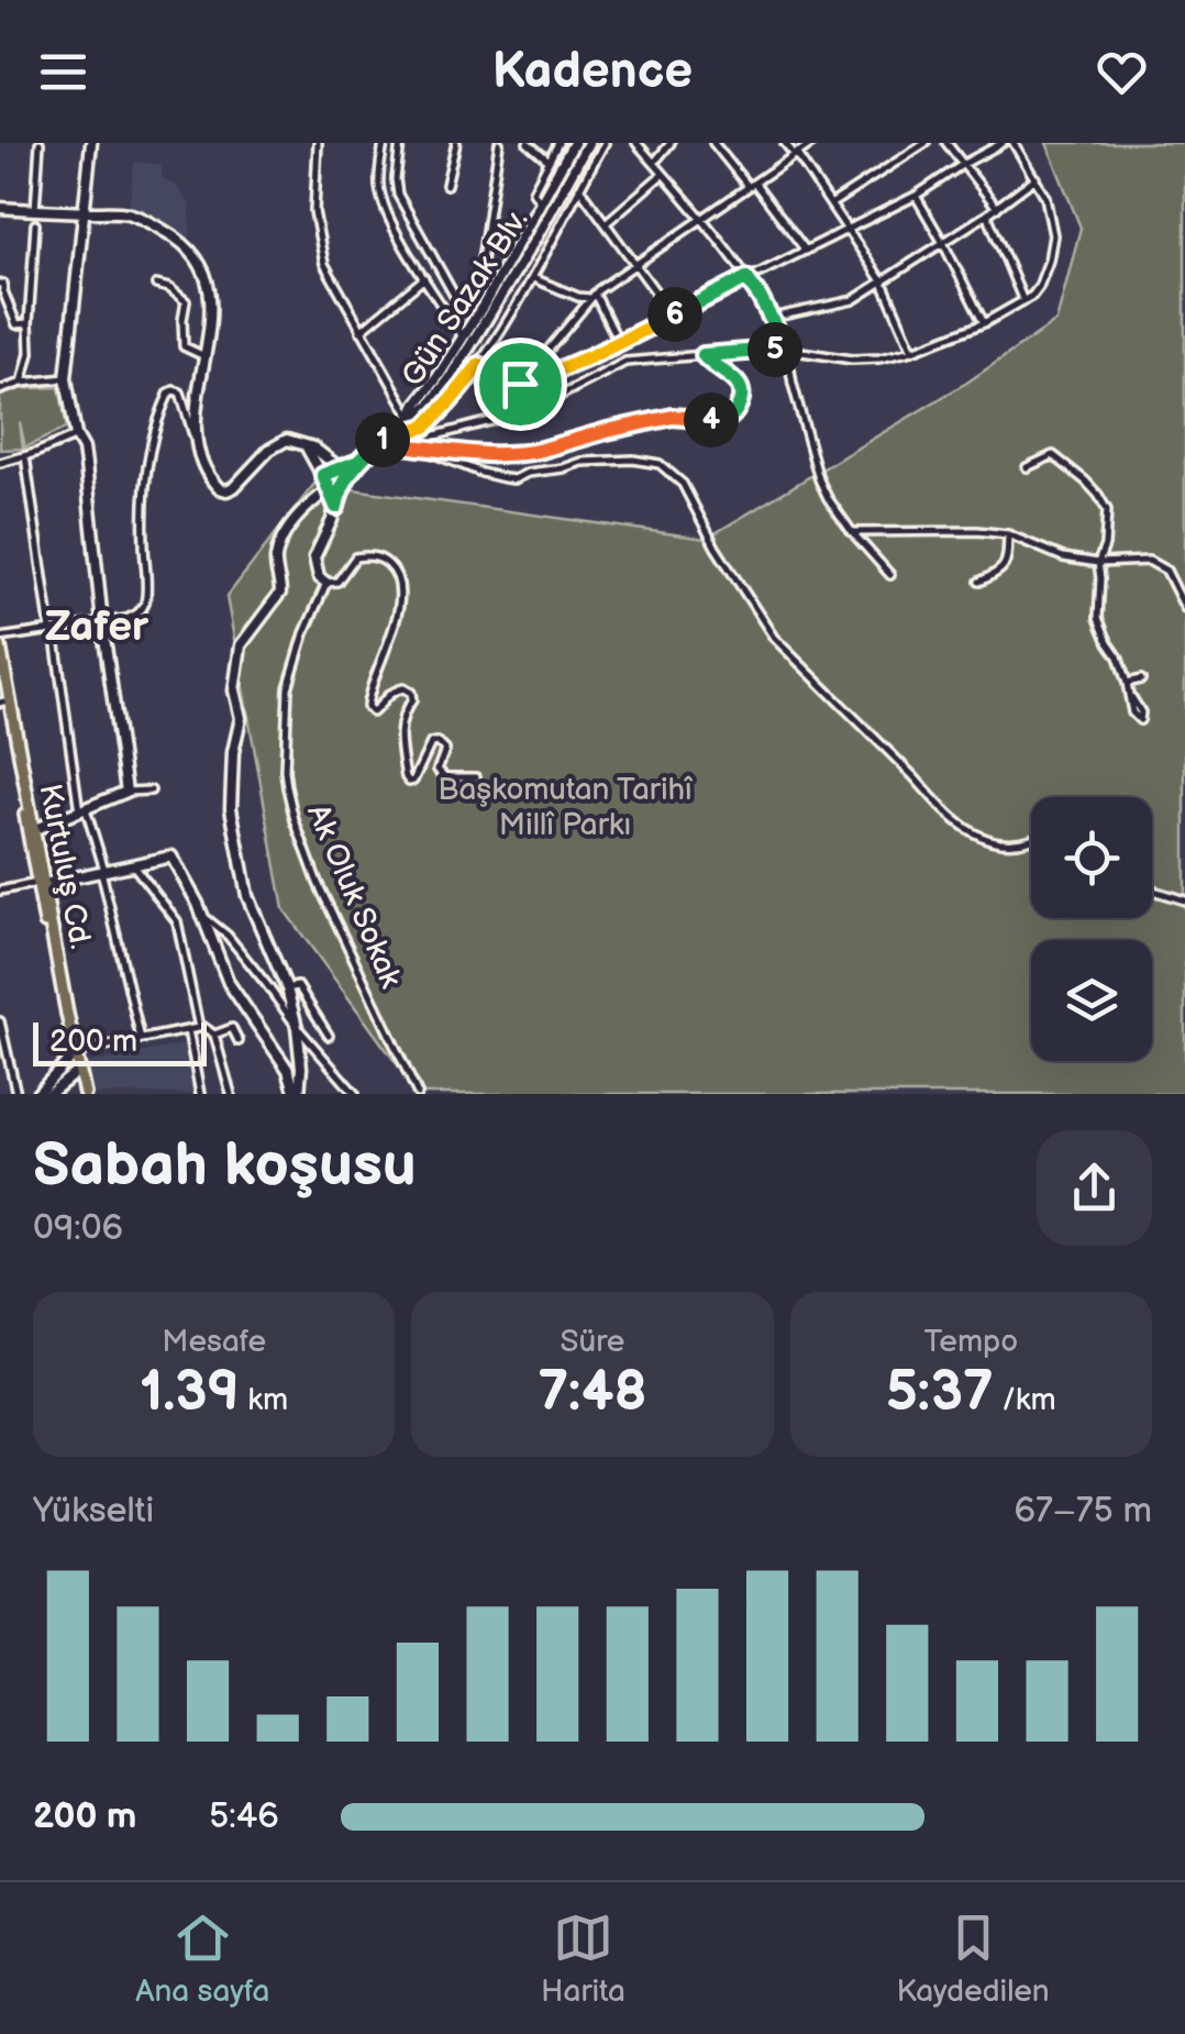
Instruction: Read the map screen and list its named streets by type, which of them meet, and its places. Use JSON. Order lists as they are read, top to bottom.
{
  "streets": {
    "main road": ["Kurtuluş Cd."],
    "street": ["Gün Sazak Blv.", "Ak Oluk Sokak"]
  },
  "districts": ["Zafer"],
  "parks": ["Başkomutan Tarihî Millî Parkı"],
  "scale_bar": "200 m",
  "page": {
    "header": "Kadence",
    "pins": [
      "6",
      "5",
      "4",
      "1"
    ],
    "scale": "200 m",
    "heading": ["Sabah koşusu", "09:06"],
    "stats": [
      ["Mesafe", "1.39 km"],
      ["Süre", "7:48"],
      ["Tempo", "5:37 /km"]
    ],
    "chart": ["Yükselti", "67–75 m"],
    "list": [
      {
        "name": "200 m",
        "note": "5:46"
      }
    ],
    "tabs": ["Ana sayfa", "Harita", "Kaydedilen"]
  }
}
